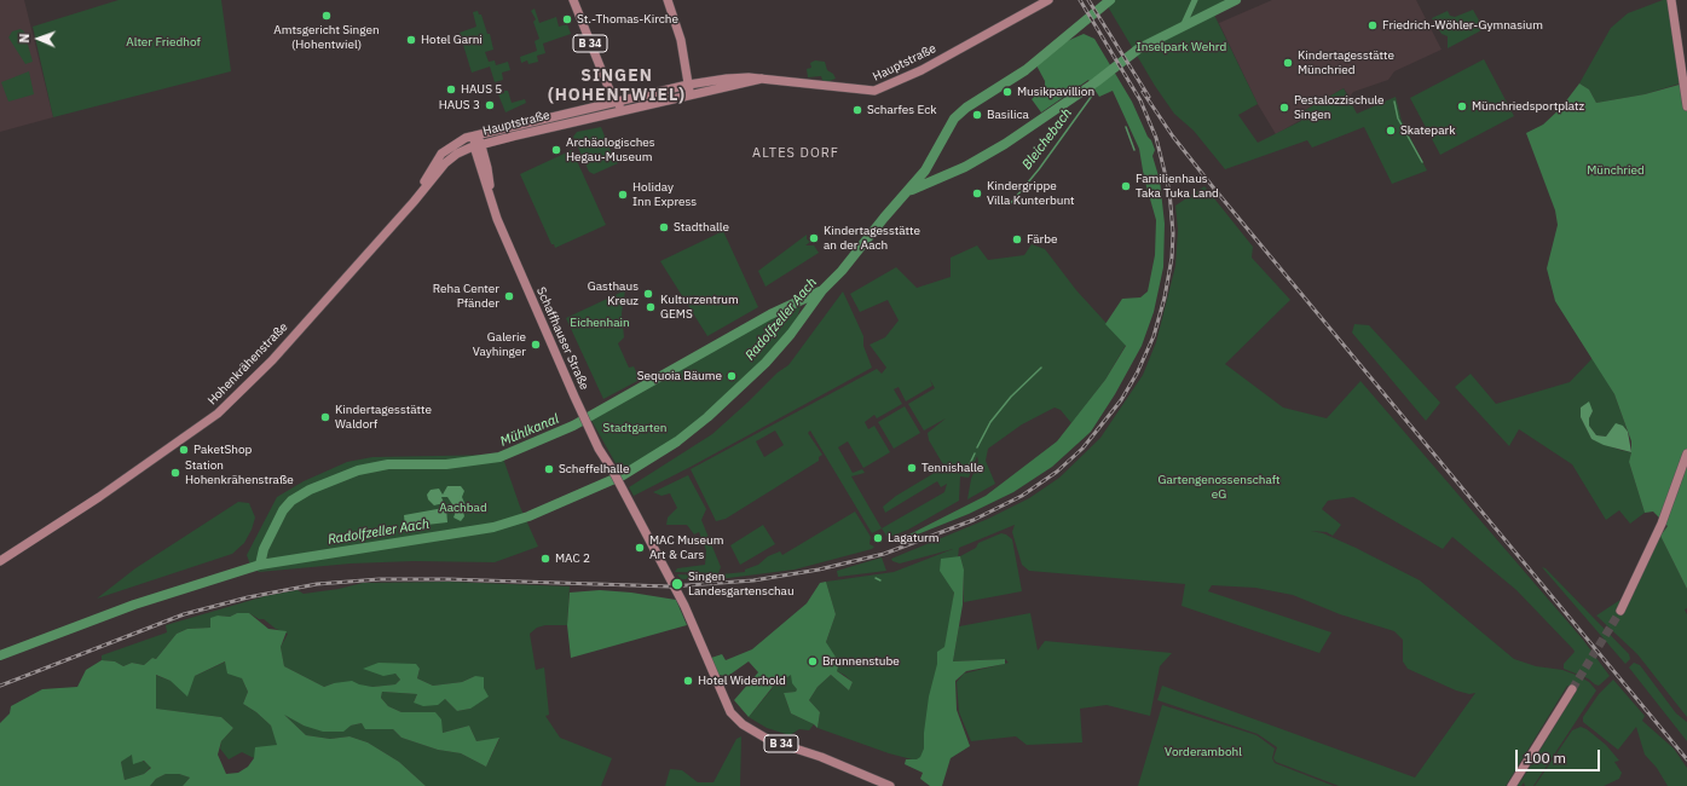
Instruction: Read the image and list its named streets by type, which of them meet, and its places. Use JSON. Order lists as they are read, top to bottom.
{
  "streets": {
    "main road": [
      "B 34",
      "Hauptstraße",
      "Schaffhauser Straße",
      "Hohenkrähenstraße"
    ]
  },
  "crossings": [
    ["B 34", "Hauptstraße"],
    ["Hauptstraße", "Schaffhauser Straße"],
    ["Hauptstraße", "Hohenkrähenstraße"],
    ["Schaffhauser Straße", "Hohenkrähenstraße"]
  ],
  "districts": ["SINGEN (HOHENTWIEL)", "ALTES DORF"],
  "water": ["Bleichebach", "Radolfzeller Aach", "Mühlkanal"],
  "parks": [
    "Alter Friedhof",
    "Inselpark Wehrd",
    "Münchried",
    "Eichenhain",
    "Stadtgarten",
    "Gartengenossenschaft eG",
    "Aachbad",
    "Vorderambohl"
  ],
  "places": [
    "Amtsgericht Singen (Hohentwiel)",
    "St.-Thomas-Kirche",
    "Friedrich-Wöhler-Gymnasium",
    "Hotel Garni",
    "Kindertagesstätte Münchried",
    "HAUS 5",
    "Musikpavillion",
    "HAUS 3",
    "Münchriedsportplatz",
    "Pestalozzischule Singen",
    "Scharfes Eck",
    "Basilica",
    "Skatepark",
    "Archäologisches Hegau-Museum",
    "Familienhaus Taka Tuka Land",
    "Kindergrippe Villa Kunterbunt",
    "Holiday Inn Express",
    "Stadthalle",
    "Kindertagesstätte an der Aach",
    "Färbe",
    "Gasthaus Kreuz",
    "Reha Center Pfänder",
    "Kulturzentrum GEMS",
    "Galerie Vayhinger",
    "Sequoia Bäume",
    "Kindertagesstätte Waldorf",
    "PaketShop",
    "Tennishalle",
    "Scheffelhalle",
    "Station Hohenkrähenstraße",
    "Lagaturm",
    "MAC Museum Art & Cars",
    "MAC 2",
    "Singen Landesgartenschau",
    "Brunnenstube",
    "Hotel Widerhold"
  ],
  "scale_bar": "100 m",
  "north": "left"
}
